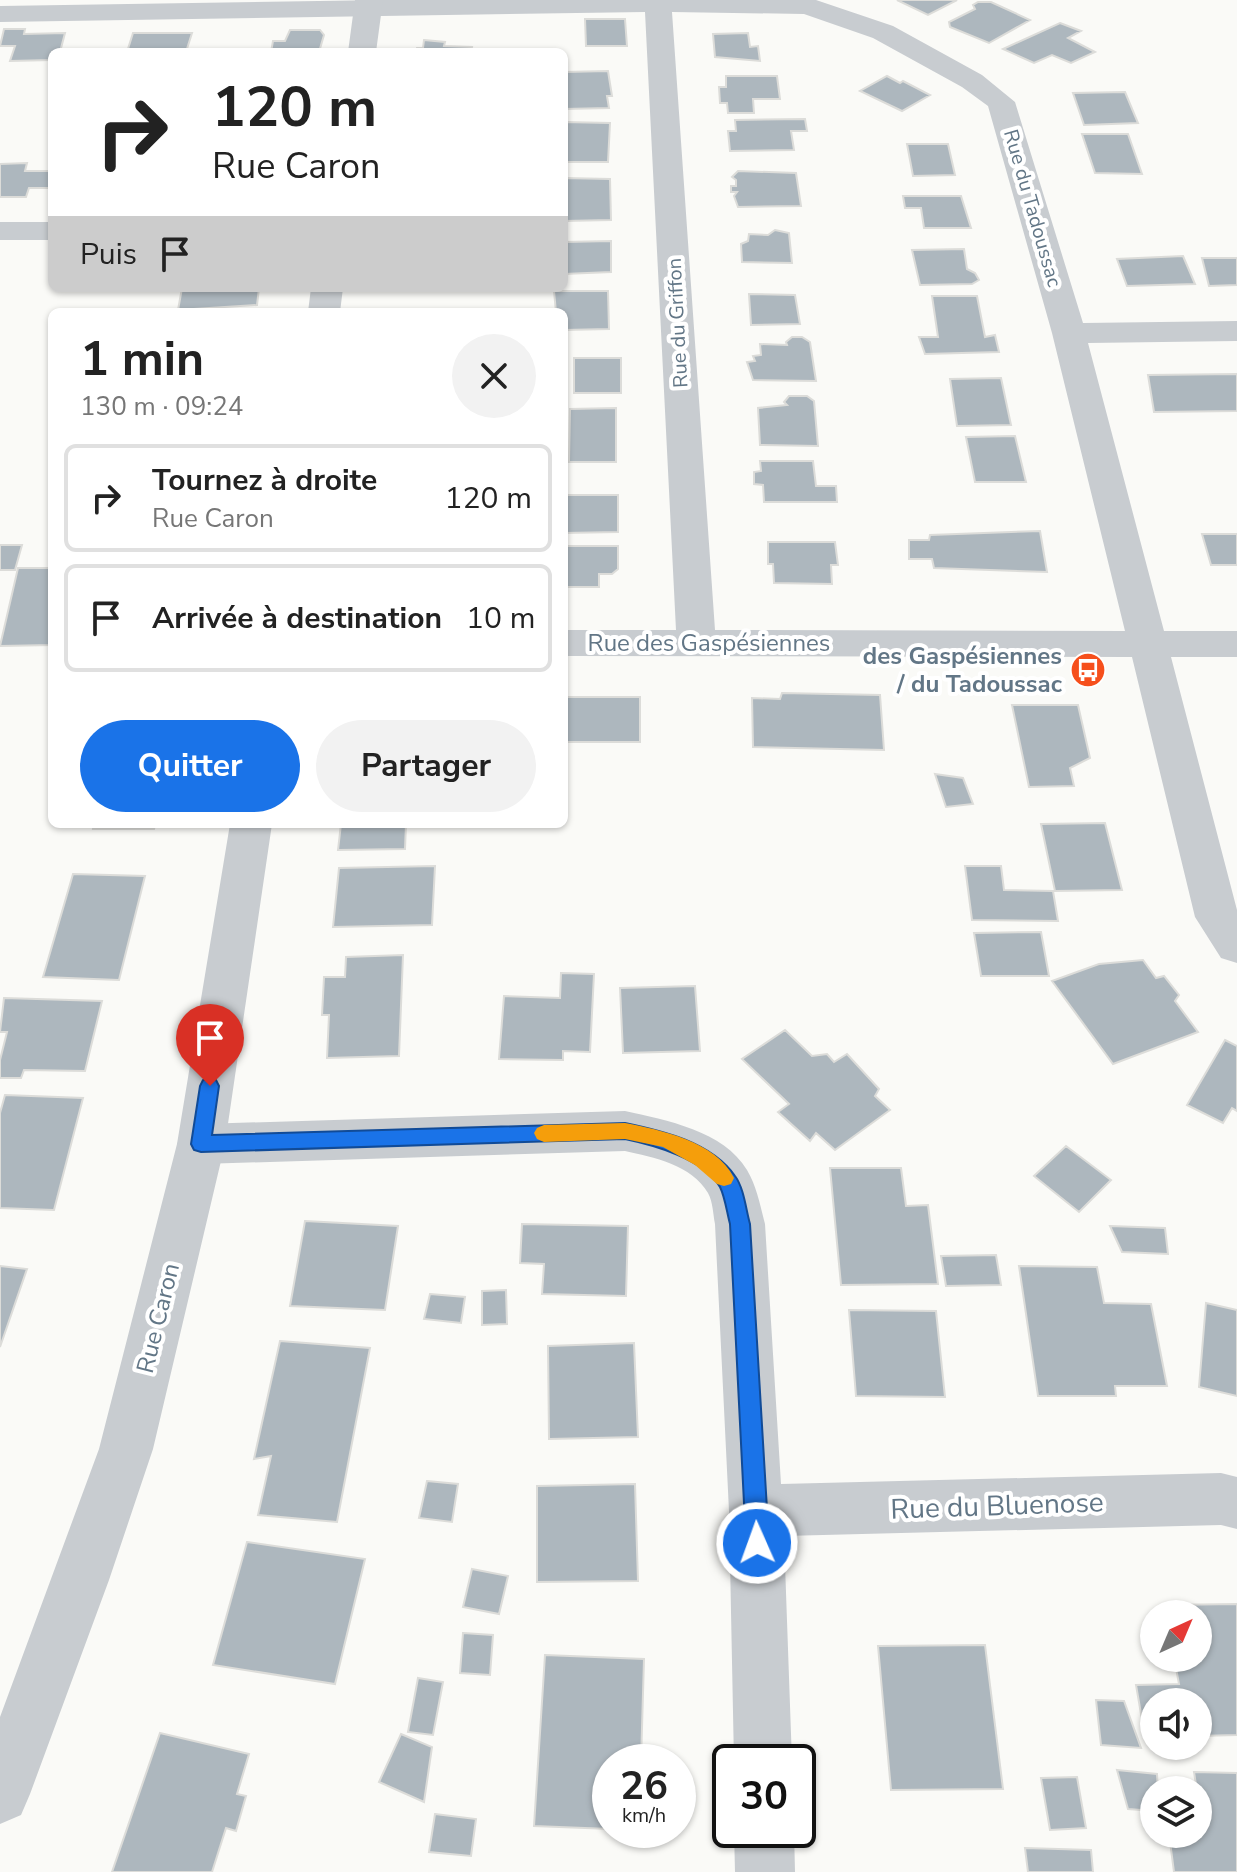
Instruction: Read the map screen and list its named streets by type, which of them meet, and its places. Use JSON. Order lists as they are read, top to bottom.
{
  "streets": {
    "street": [
      "Rue du Tadoussac",
      "Rue du Griffon",
      "Rue des Gaspésiennes",
      "Rue Caron",
      "Rue du Bluenose"
    ]
  },
  "crossings": [
    ["Rue du Tadoussac", "Rue du Griffon"],
    ["Rue du Tadoussac", "Rue des Gaspésiennes"],
    ["Rue du Griffon", "Rue des Gaspésiennes"]
  ],
  "places": {
    "bus stop": ["des Gaspésiennes / du Tadoussac"]
  },
  "north": "top right",
  "page": {
    "turn": ["120 m", "Rue Caron"],
    "then": "Puis",
    "heading": ["1 min", "130 m · 09:24"],
    "list": [
      {
        "name": "Tournez à droite",
        "note": "Rue Caron",
        "value": "120 m"
      },
      {
        "name": "Arrivée à destination",
        "value": "10 m"
      }
    ],
    "buttons": ["Quitter", "Partager"],
    "speed": "26 km/h",
    "limit": "30"
  }
}
